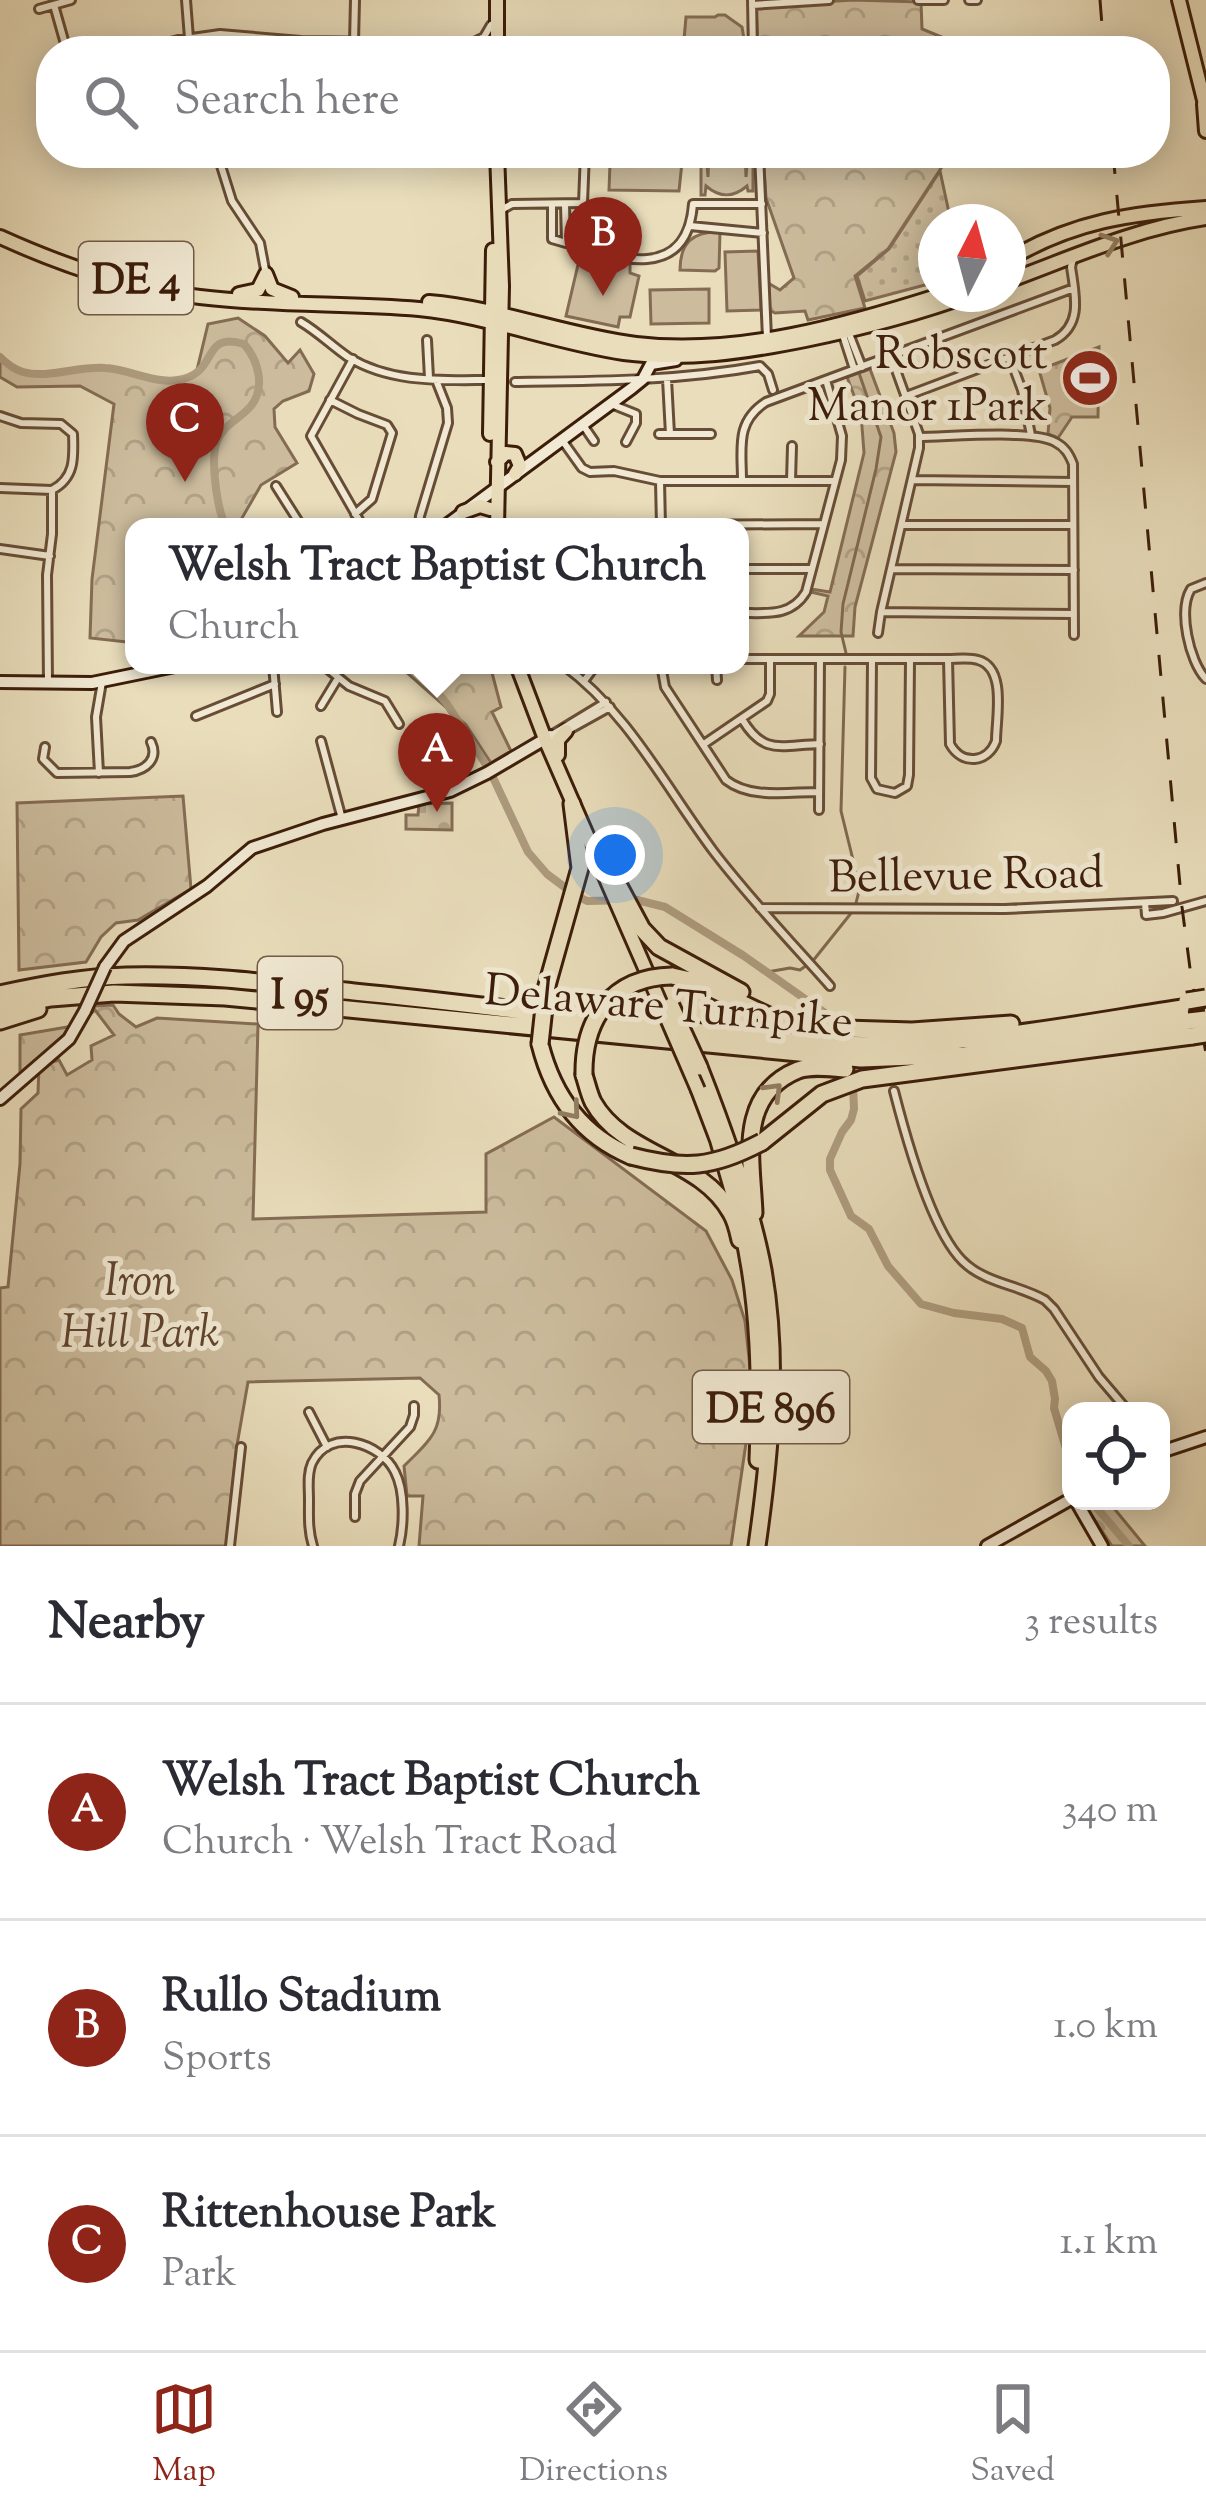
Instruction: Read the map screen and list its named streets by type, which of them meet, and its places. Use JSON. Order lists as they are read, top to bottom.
{
  "streets": {
    "highway": ["I 95", "Delaware Turnpike", "DE 896"],
    "main road": ["DE 4"],
    "street": ["Bellevue Road"]
  },
  "parks": ["Iron Hill Park"],
  "places": {
    "sports": ["Robscott Manor 1Park"]
  },
  "north": "top",
  "page": {
    "search": "Search here",
    "pins": ["B", "C", "A"],
    "popup": ["Welsh Tract Baptist Church", "Church"],
    "heading": ["Nearby", "3 results"],
    "list": [
      {
        "mark": "A",
        "name": "Welsh Tract Baptist Church",
        "note": "Church · Welsh Tract Road",
        "value": "340 m"
      },
      {
        "mark": "B",
        "name": "Rullo Stadium",
        "note": "Sports",
        "value": "1.0 km"
      },
      {
        "mark": "C",
        "name": "Rittenhouse Park",
        "note": "Park",
        "value": "1.1 km"
      }
    ],
    "nav": ["Map", "Directions", "Saved"]
  }
}
